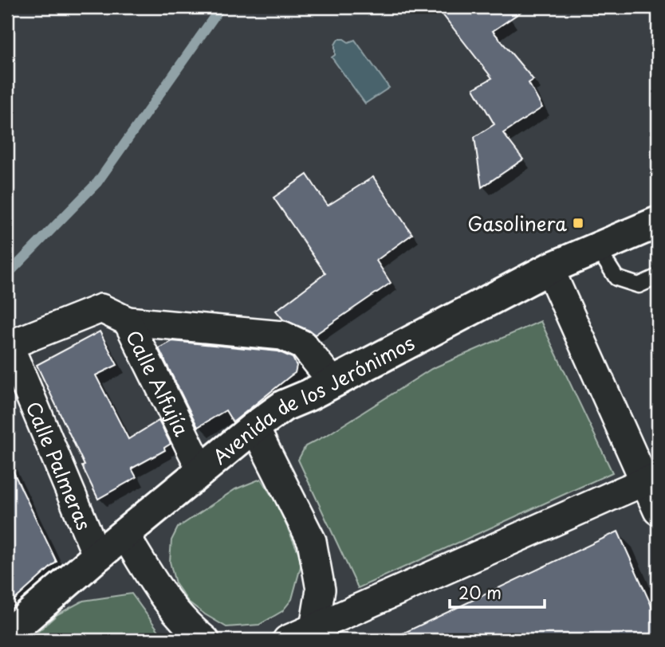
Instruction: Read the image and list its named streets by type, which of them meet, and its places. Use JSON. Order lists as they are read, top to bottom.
{
  "streets": {
    "main road": ["Avenida de los Jerónimos"],
    "street": ["Calle Alfujía", "Calle Palmeras"]
  },
  "crossings": [
    ["Calle Alfujía", "Avenida de los Jerónimos"],
    ["Calle Alfujía", "Calle Palmeras"],
    ["Avenida de los Jerónimos", "Calle Palmeras"]
  ],
  "places": {
    "transit": ["Gasolinera"]
  },
  "scale_bar": "20 m"
}
